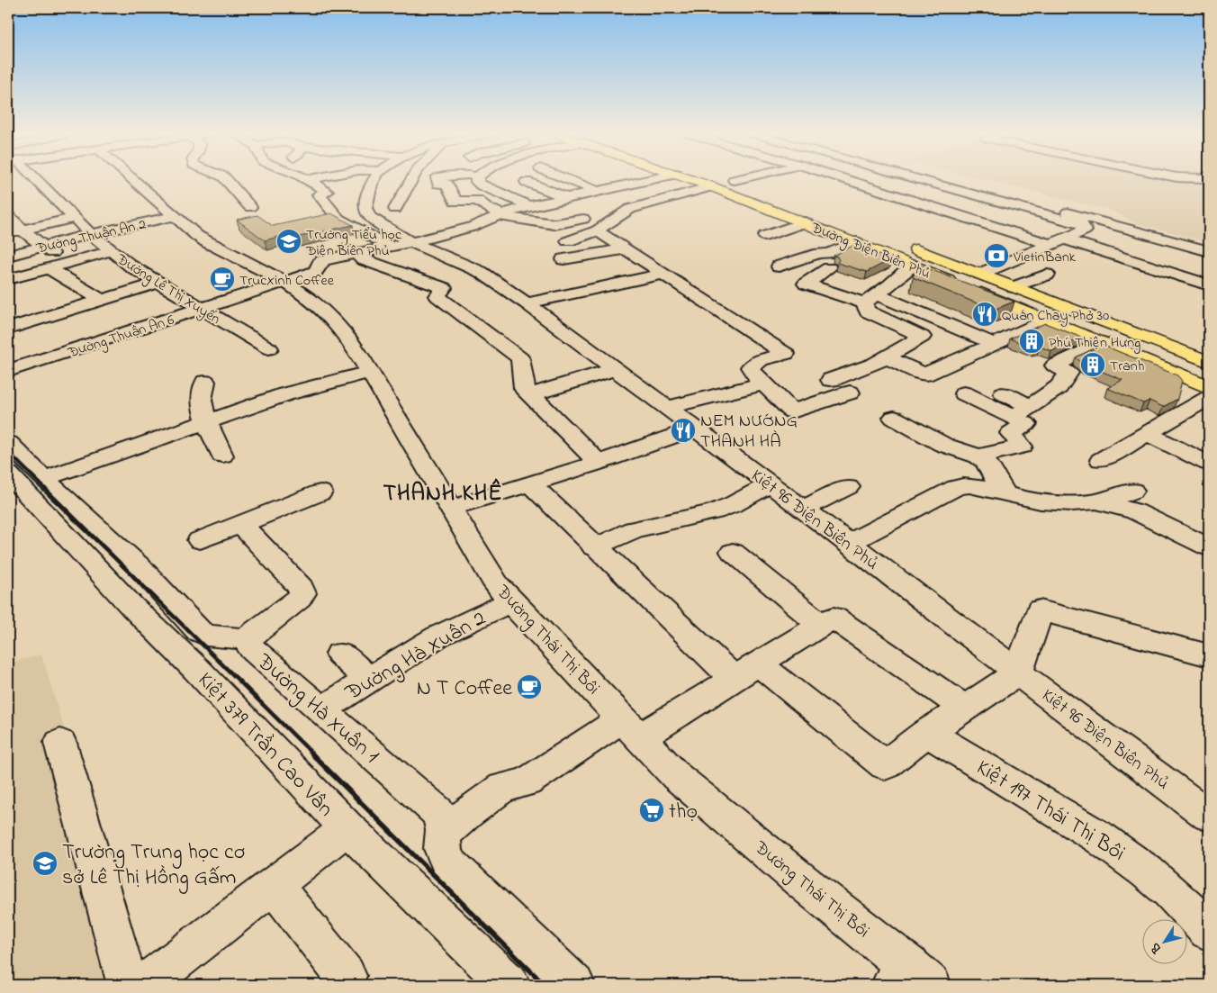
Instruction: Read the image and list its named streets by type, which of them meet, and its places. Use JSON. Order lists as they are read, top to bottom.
{
  "streets": {
    "main road": ["Đường Điện Biên Phủ"],
    "street": [
      "Đường Thuận An 2",
      "Đường Lê Thị Xuyến",
      "Đường Thuận An 6",
      "Kiệt 96 Điện Biên Phủ",
      "Đường Thái Thị Bôi",
      "Đường Hà Xuân 2",
      "Đường Hà Xuân 1",
      "Kiệt 379 Trần Cao Vân",
      "Kiệt 197 Thái Thị Bôi"
    ]
  },
  "crossings": [
    ["Đường Thuận An 2", "Đường Lê Thị Xuyến"],
    ["Đường Thuận An 2", "Đường Thái Thị Bôi"],
    ["Đường Lê Thị Xuyến", "Đường Thuận An 6"],
    ["Đường Thuận An 6", "Kiệt 96 Điện Biên Phủ"],
    ["Đường Thuận An 6", "Đường Thái Thị Bôi"],
    ["Đường Thái Thị Bôi", "Đường Hà Xuân 2"],
    ["Đường Hà Xuân 2", "Đường Hà Xuân 1"]
  ],
  "districts": ["THANH KHÊ"],
  "places": {
    "school or university": ["Trường Tiểu học Điện Biên Phủ", "Trường Trung học cơ sở Lê Thị Hồng Gấm"],
    "bank": ["VietinBank"],
    "cafe": ["TrucXinh Coffee", "N T Coffee"],
    "restaurant": ["Quán Chay Phở 30", "NEM NƯỚNG THANH HÀ"],
    "building": ["Phú Thiện Hưng", "Tranh"],
    "supermarket": ["thọ"]
  },
  "north": "bottom left"
}
